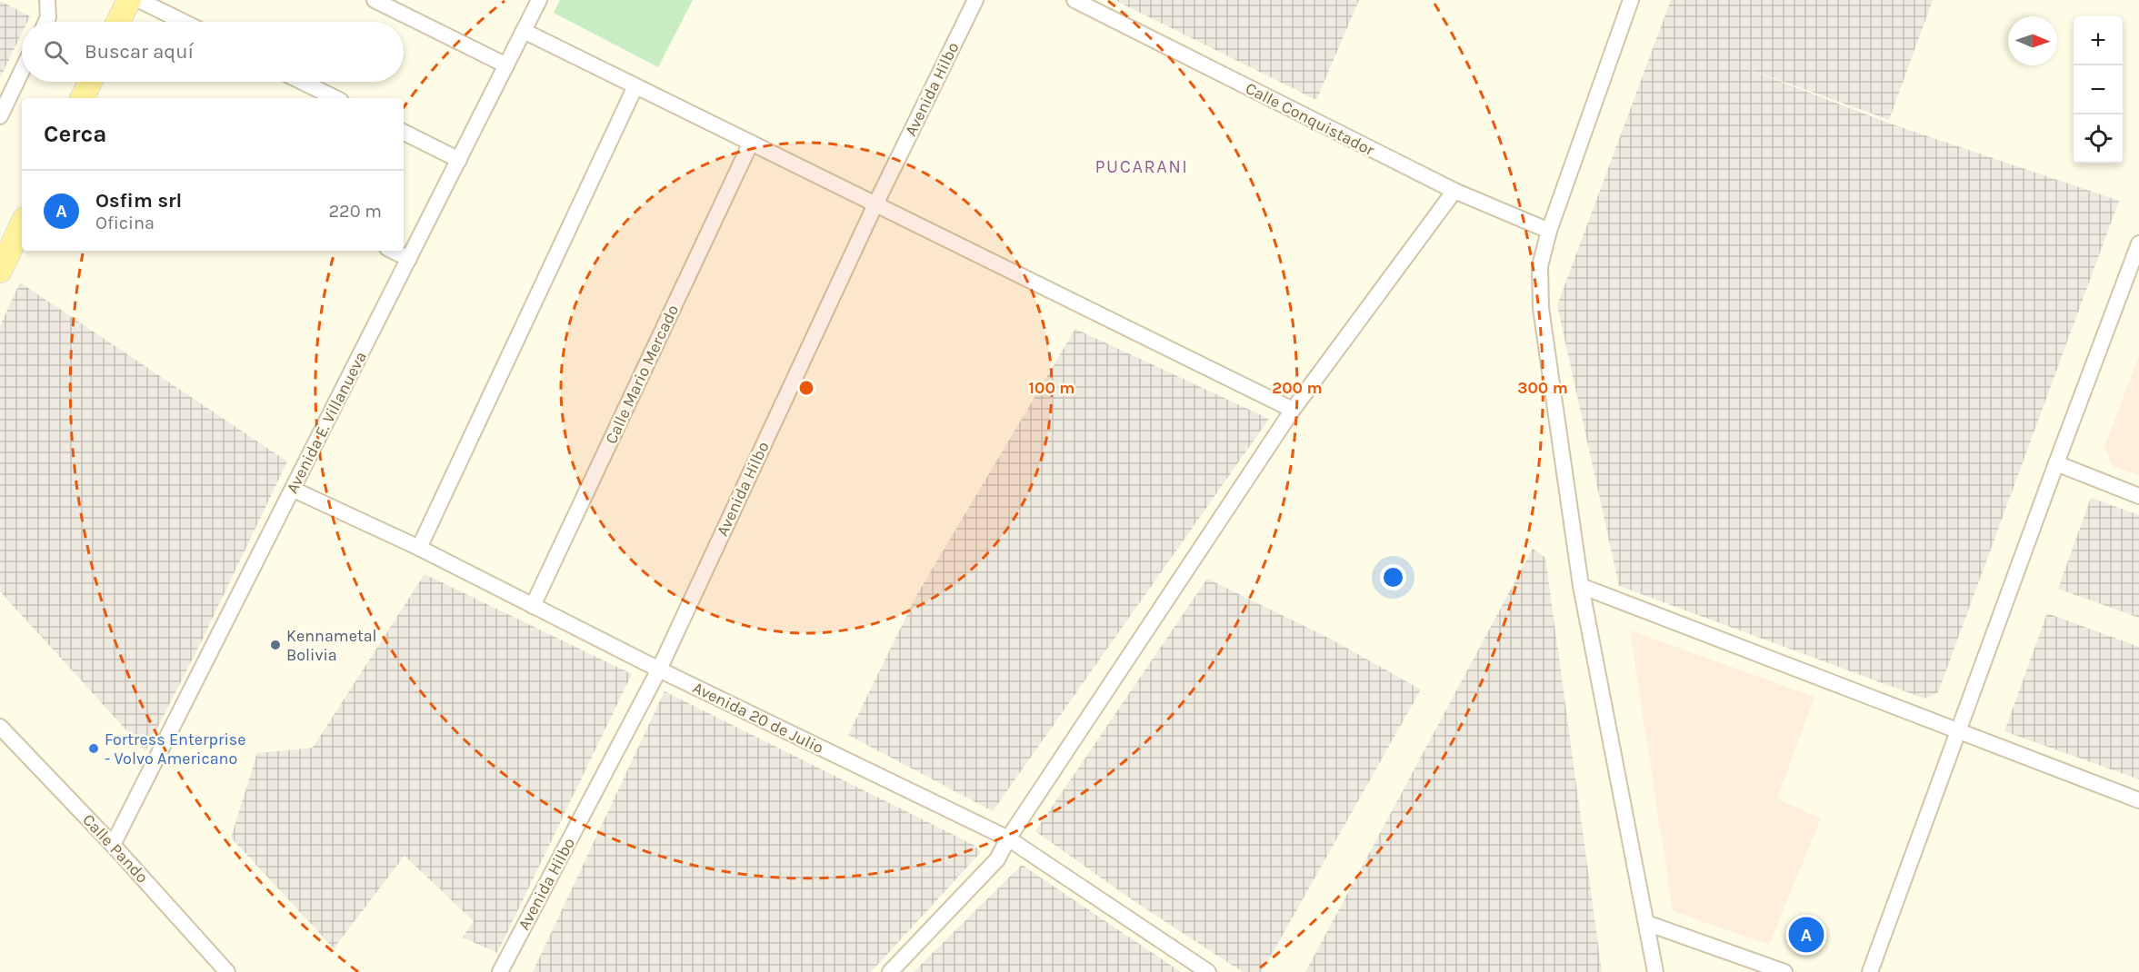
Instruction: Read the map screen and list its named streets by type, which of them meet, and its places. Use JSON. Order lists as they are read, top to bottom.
{
  "streets": {
    "street": [
      "Avenida Hilbo",
      "Calle Conquistador",
      "Calle Mario Mercado",
      "Avenida E. Villanueva",
      "Avenida 20 de Julio",
      "Calle Pando"
    ]
  },
  "crossings": [
    ["Avenida Hilbo", "Avenida 20 de Julio"],
    ["Calle Mario Mercado", "Avenida 20 de Julio"],
    ["Avenida E. Villanueva", "Avenida 20 de Julio"],
    ["Avenida E. Villanueva", "Calle Pando"]
  ],
  "districts": ["PUCARANI"],
  "places": ["Kennametal Bolivia", "Fortress Enterprise - Volvo Americano"],
  "north": "right",
  "page": {
    "map_buttons": ["+", "−"],
    "search": "Buscar aquí",
    "heading": "Cerca",
    "list": [
      {
        "mark": "A",
        "name": "Osfim srl",
        "note": "Oficina",
        "value": "220 m"
      }
    ],
    "pins": "A"
  },
  "rings": ["100 m", "200 m", "300 m"]
}
